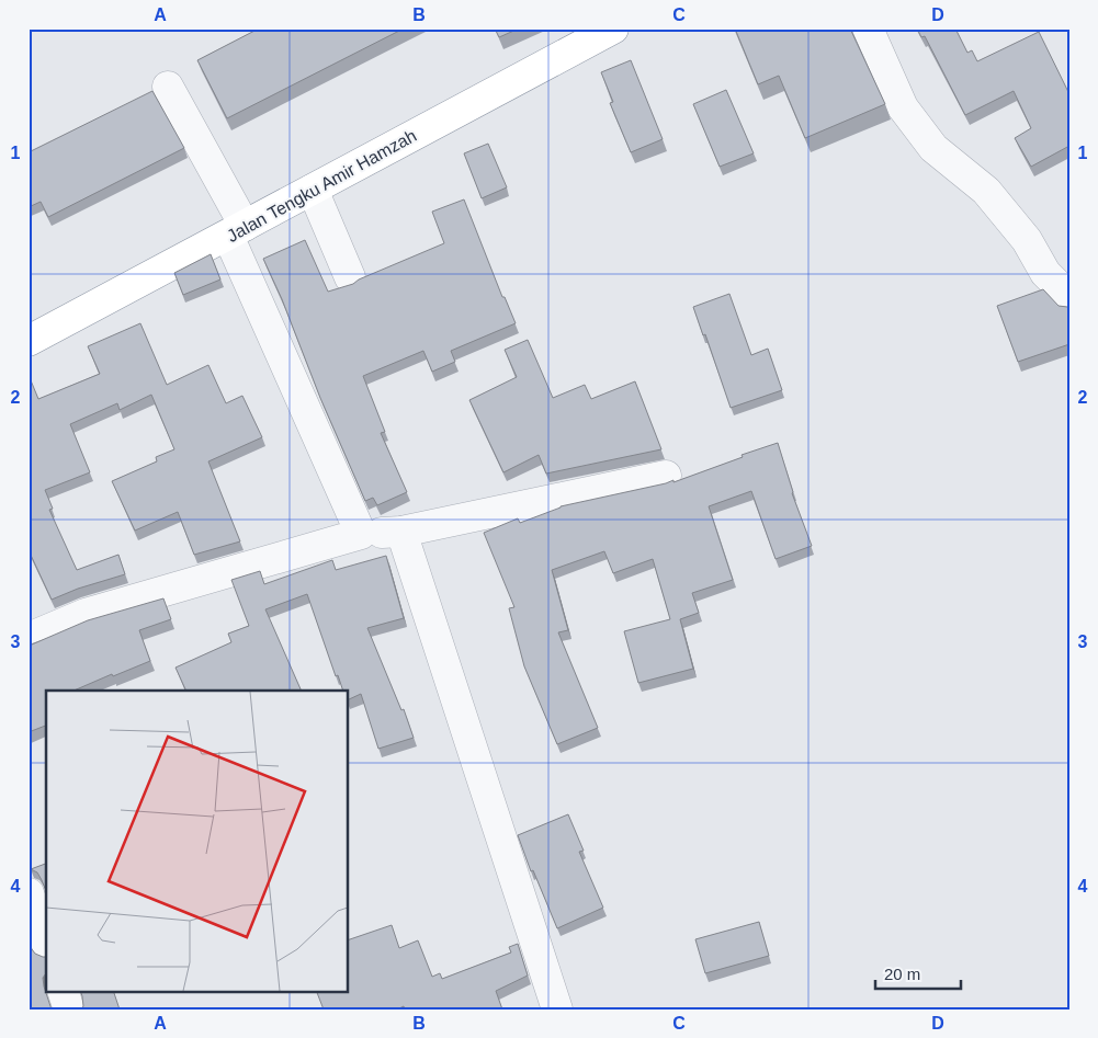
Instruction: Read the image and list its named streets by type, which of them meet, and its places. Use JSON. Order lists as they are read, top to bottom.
{
  "streets": {
    "highway": ["Jalan Tengku Amir Hamzah"]
  },
  "scale_bar": "20 m",
  "grid": {
    "columns": [
      "A",
      "B",
      "C",
      "D"
    ],
    "rows": [
      "1",
      "2",
      "3",
      "4"
    ]
  }
}
